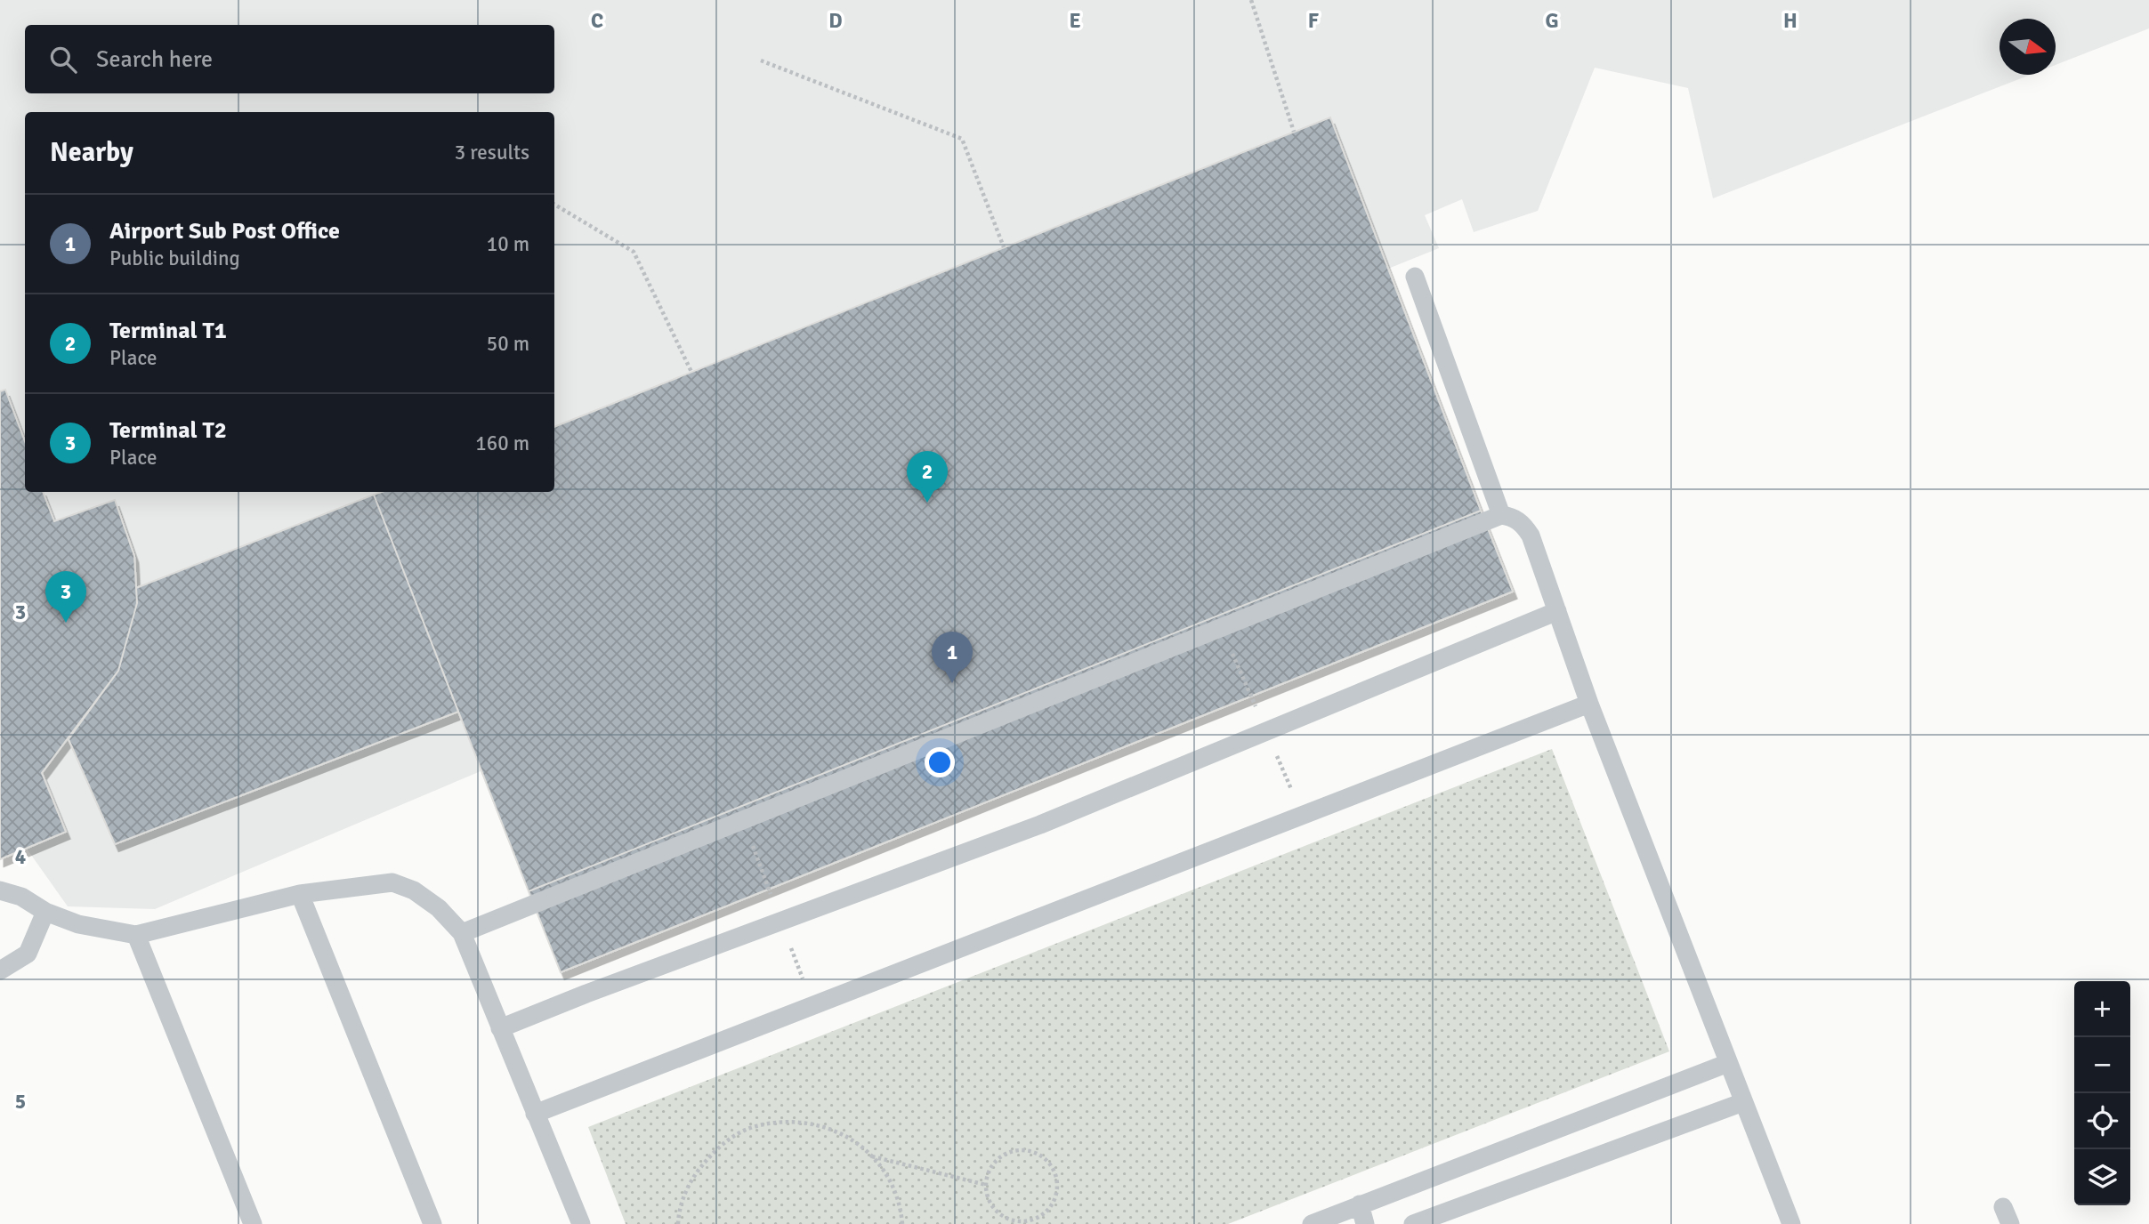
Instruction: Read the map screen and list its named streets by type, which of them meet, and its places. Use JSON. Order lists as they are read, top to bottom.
{
  "north": "right",
  "page": {
    "search": "Search here",
    "heading": ["Nearby", "3 results"],
    "list": [
      {
        "mark": "1",
        "name": "Airport Sub Post Office",
        "note": "Public building",
        "value": "10 m"
      },
      {
        "mark": "2",
        "name": "Terminal T1",
        "note": "Place",
        "value": "50 m"
      },
      {
        "mark": "3",
        "name": "Terminal T2",
        "note": "Place",
        "value": "160 m"
      }
    ],
    "pins": ["2", "3", "1"],
    "map_buttons": ["+", "−"]
  },
  "grid": {
    "columns": [
      "C",
      "D",
      "E",
      "F",
      "G",
      "H"
    ],
    "rows": ["3", "4", "5"]
  }
}
